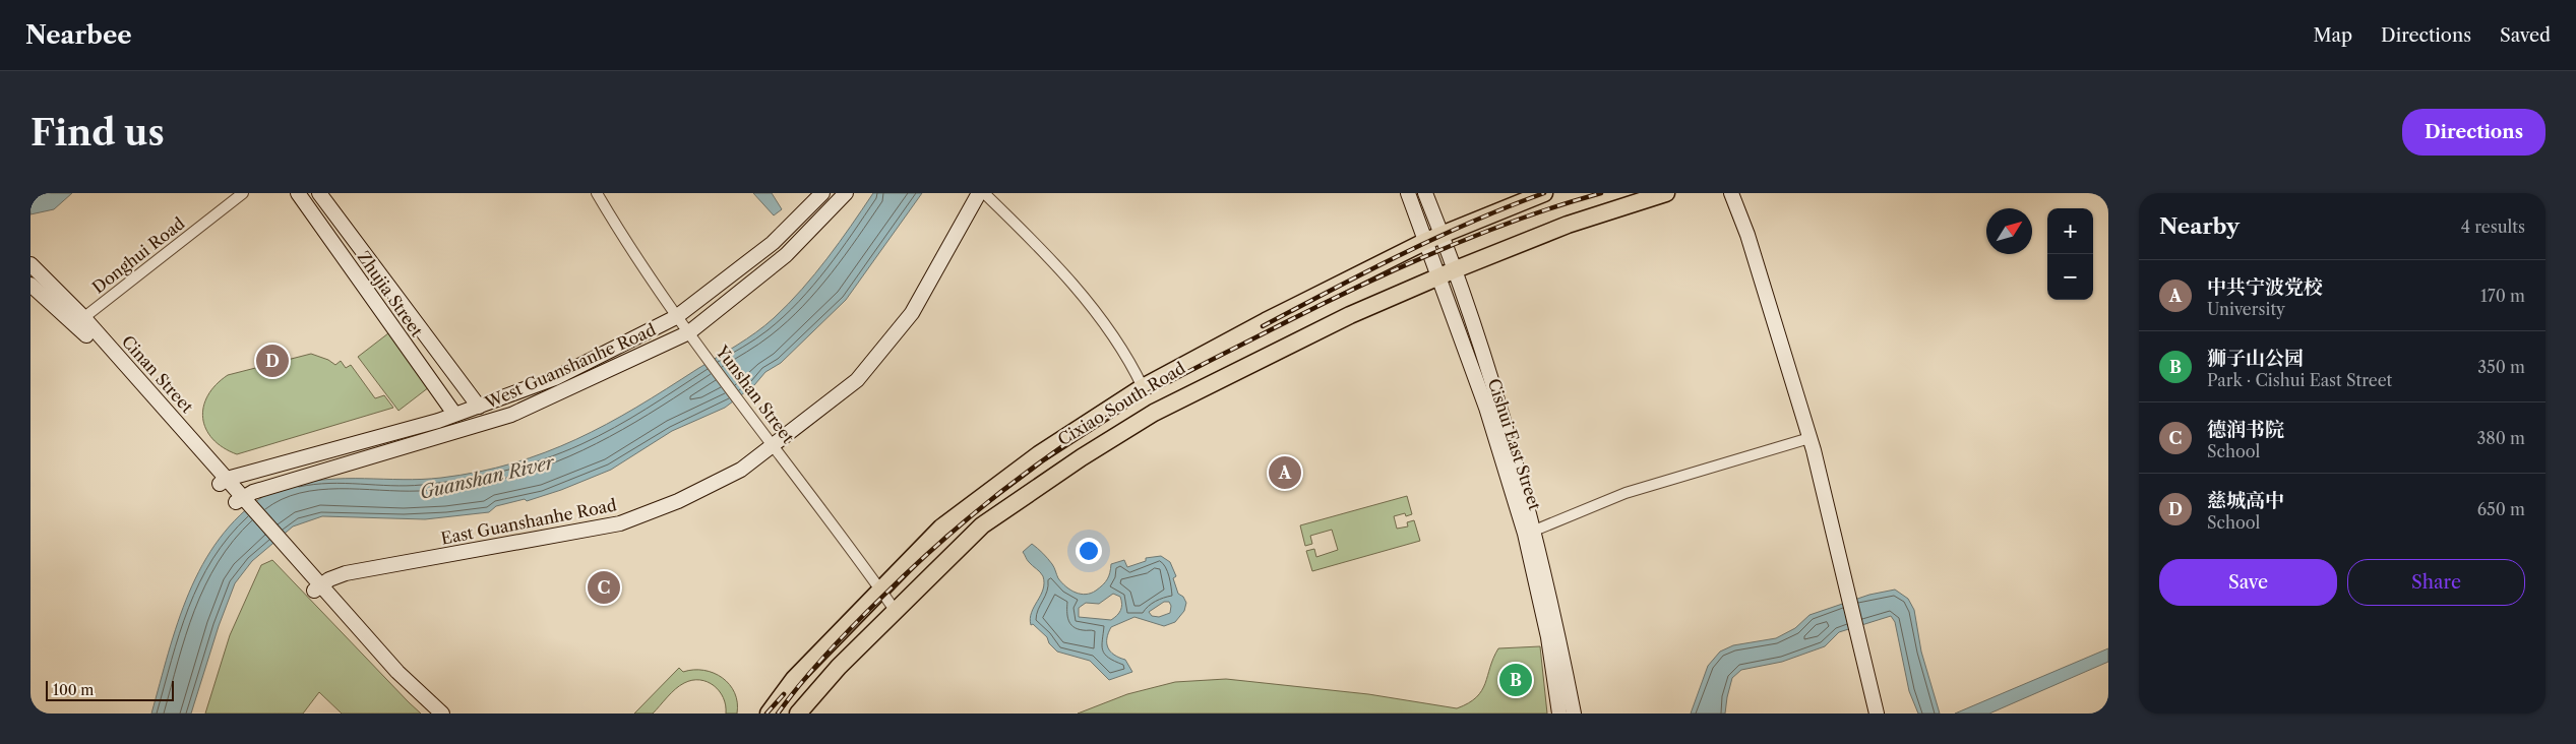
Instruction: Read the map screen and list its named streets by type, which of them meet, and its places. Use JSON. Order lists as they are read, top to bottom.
{
  "streets": {
    "main road": ["Cixiao South Road"],
    "street": [
      "Donghui Road",
      "Zhujia Street",
      "West Guanshanhe Road",
      "Cinan Street",
      "Yunshan Street",
      "Cishui East Street",
      "East Guanshanhe Road"
    ]
  },
  "crossings": [
    ["Donghui Road", "Cinan Street"],
    ["Zhujia Street", "West Guanshanhe Road"],
    ["West Guanshanhe Road", "Cinan Street"],
    ["West Guanshanhe Road", "Yunshan Street"],
    ["Cinan Street", "East Guanshanhe Road"],
    ["Yunshan Street", "Cixiao South Road"],
    ["Yunshan Street", "East Guanshanhe Road"],
    ["Cixiao South Road", "Cishui East Street"]
  ],
  "water": ["Guanshan River"],
  "scale_bar": "100 m",
  "north": "top right",
  "page": {
    "header": "Nearbee",
    "nav": ["Map", "Directions", "Saved"],
    "buttons": [
      "Directions",
      ["Save", "Share"]
    ],
    "title": "Find us",
    "heading": ["Nearby", "4 results"],
    "map_buttons": ["+", "−"],
    "list": [
      {
        "mark": "A",
        "name": "中共宁波党校",
        "note": "University",
        "value": "170 m"
      },
      {
        "mark": "B",
        "name": "狮子山公园",
        "note": "Park · Cishui East Street",
        "value": "350 m"
      },
      {
        "mark": "C",
        "name": "德润书院",
        "note": "School",
        "value": "380 m"
      },
      {
        "mark": "D",
        "name": "慈城高中",
        "note": "School",
        "value": "650 m"
      }
    ],
    "pins": [
      "D",
      "A",
      "C",
      "B"
    ],
    "scale": "100 m"
  }
}
